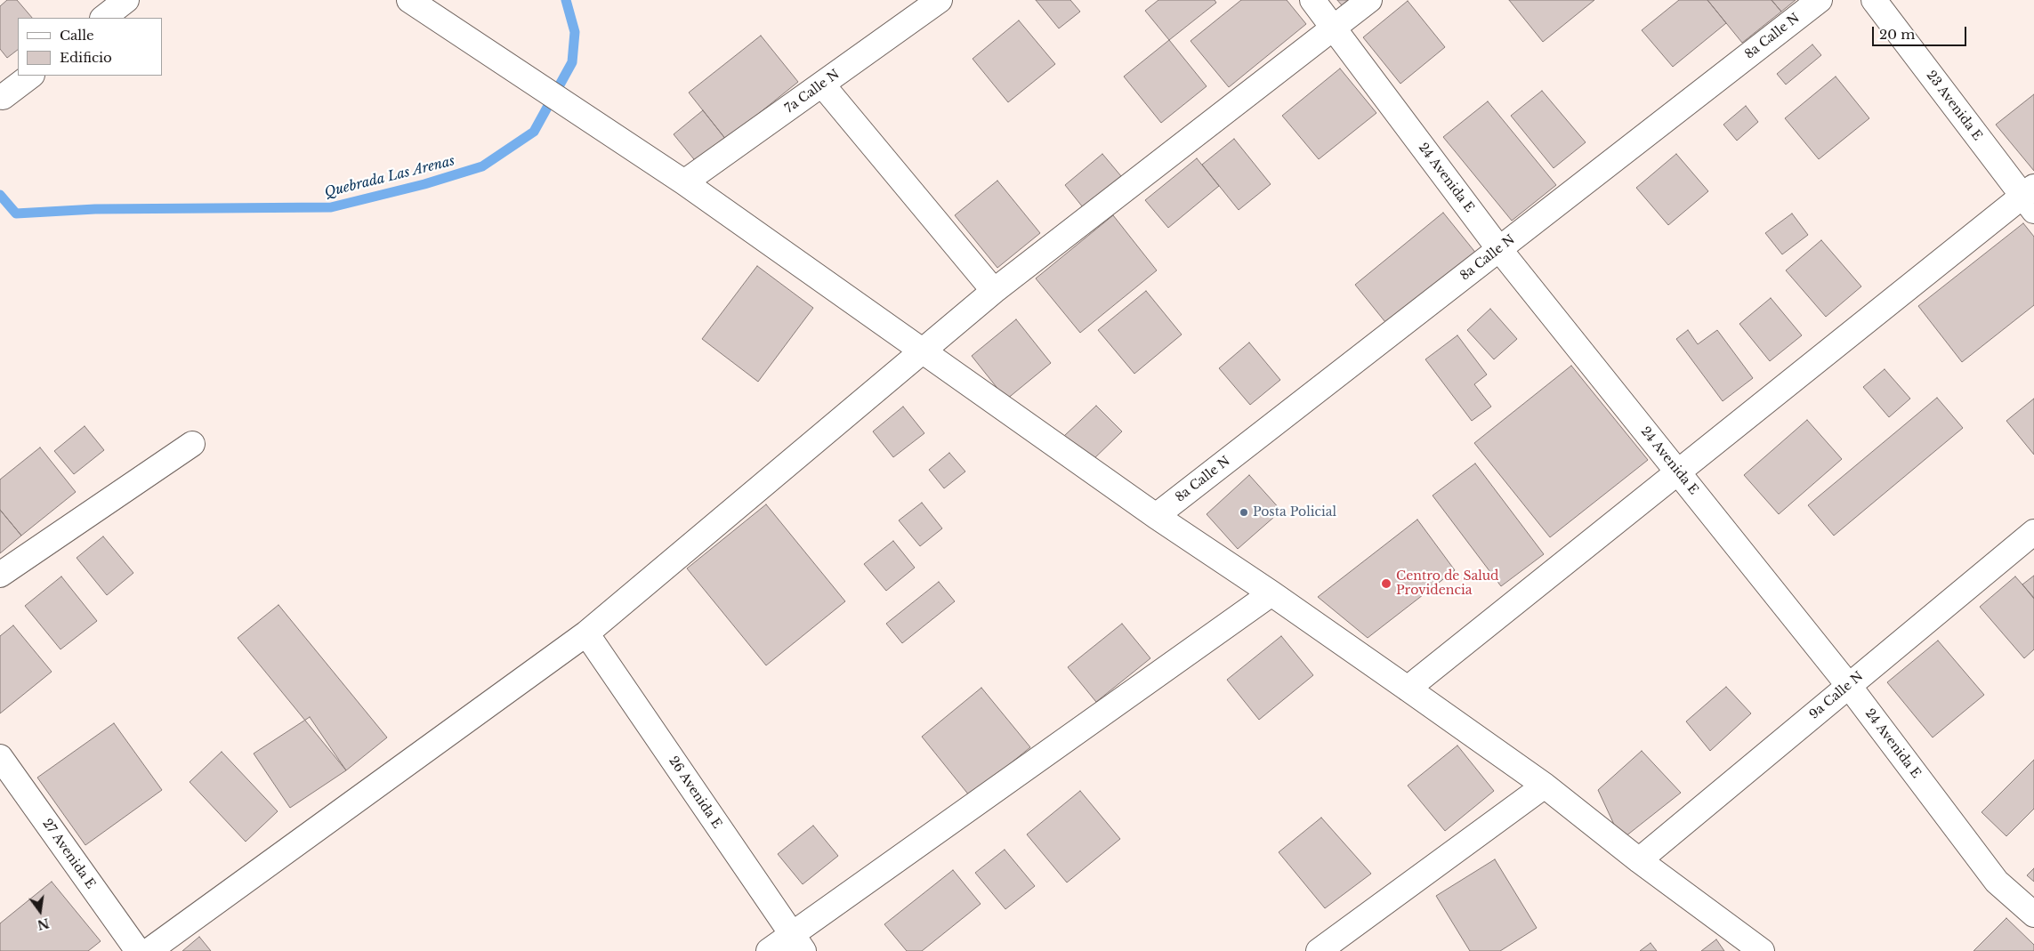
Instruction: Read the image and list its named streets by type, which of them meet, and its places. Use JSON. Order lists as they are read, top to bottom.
{
  "streets": {
    "street": [
      "8a Calle N",
      "7a Calle N",
      "23 Avenida E",
      "24 Avenida E",
      "9a Calle N",
      "26 Avenida E",
      "27 Avenida E"
    ]
  },
  "crossings": [
    ["8a Calle N", "24 Avenida E"],
    ["24 Avenida E", "9a Calle N"]
  ],
  "water": ["Quebrada Las Arenas"],
  "places": ["Posta Policial", "Centro de Salud Providencia"],
  "legend": ["Calle", "Edificio"],
  "scale_bar": "20 m",
  "north": "bottom"
}
